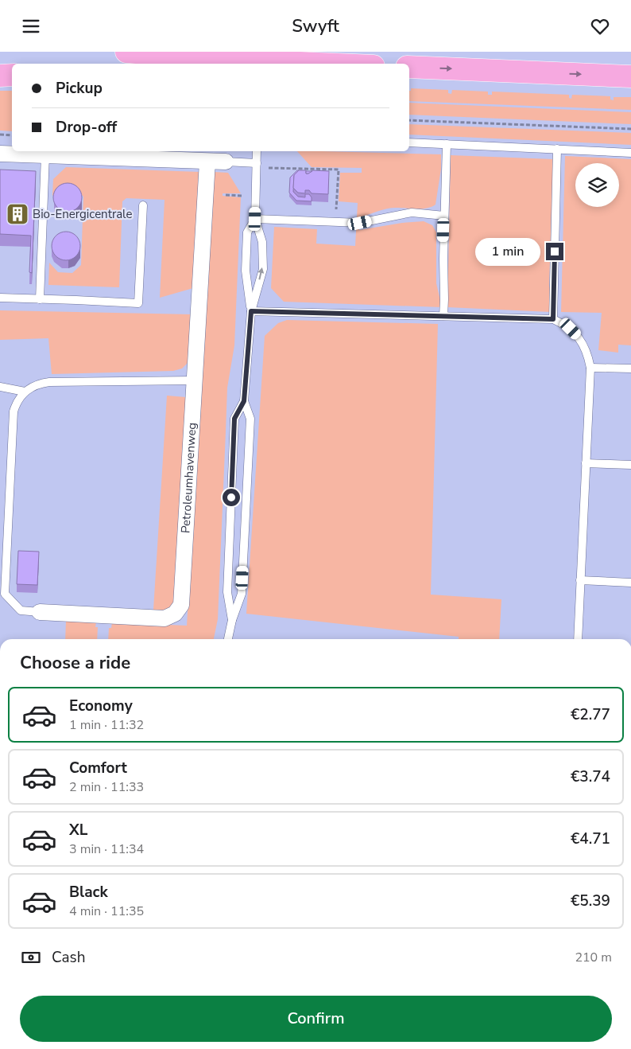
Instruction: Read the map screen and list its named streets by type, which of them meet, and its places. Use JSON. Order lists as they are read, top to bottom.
{
  "streets": {
    "street": ["Petroleumhavenweg"]
  },
  "places": {
    "building": ["Bio-Energicentrale"]
  },
  "page": {
    "header": "Swyft",
    "banner": ["Pickup", "Drop-off"],
    "bubble": "1 min",
    "heading": "Choose a ride",
    "list": [
      {
        "name": "Economy",
        "note": "1 min · 11:32",
        "value": "€2.77"
      },
      {
        "name": "Comfort",
        "note": "2 min · 11:33",
        "value": "€3.74"
      },
      {
        "name": "XL",
        "note": "3 min · 11:34",
        "value": "€4.71"
      },
      {
        "name": "Black",
        "note": "4 min · 11:35",
        "value": "€5.39"
      }
    ],
    "pay": ["Cash", "210 m"],
    "buttons": "Confirm"
  }
}
